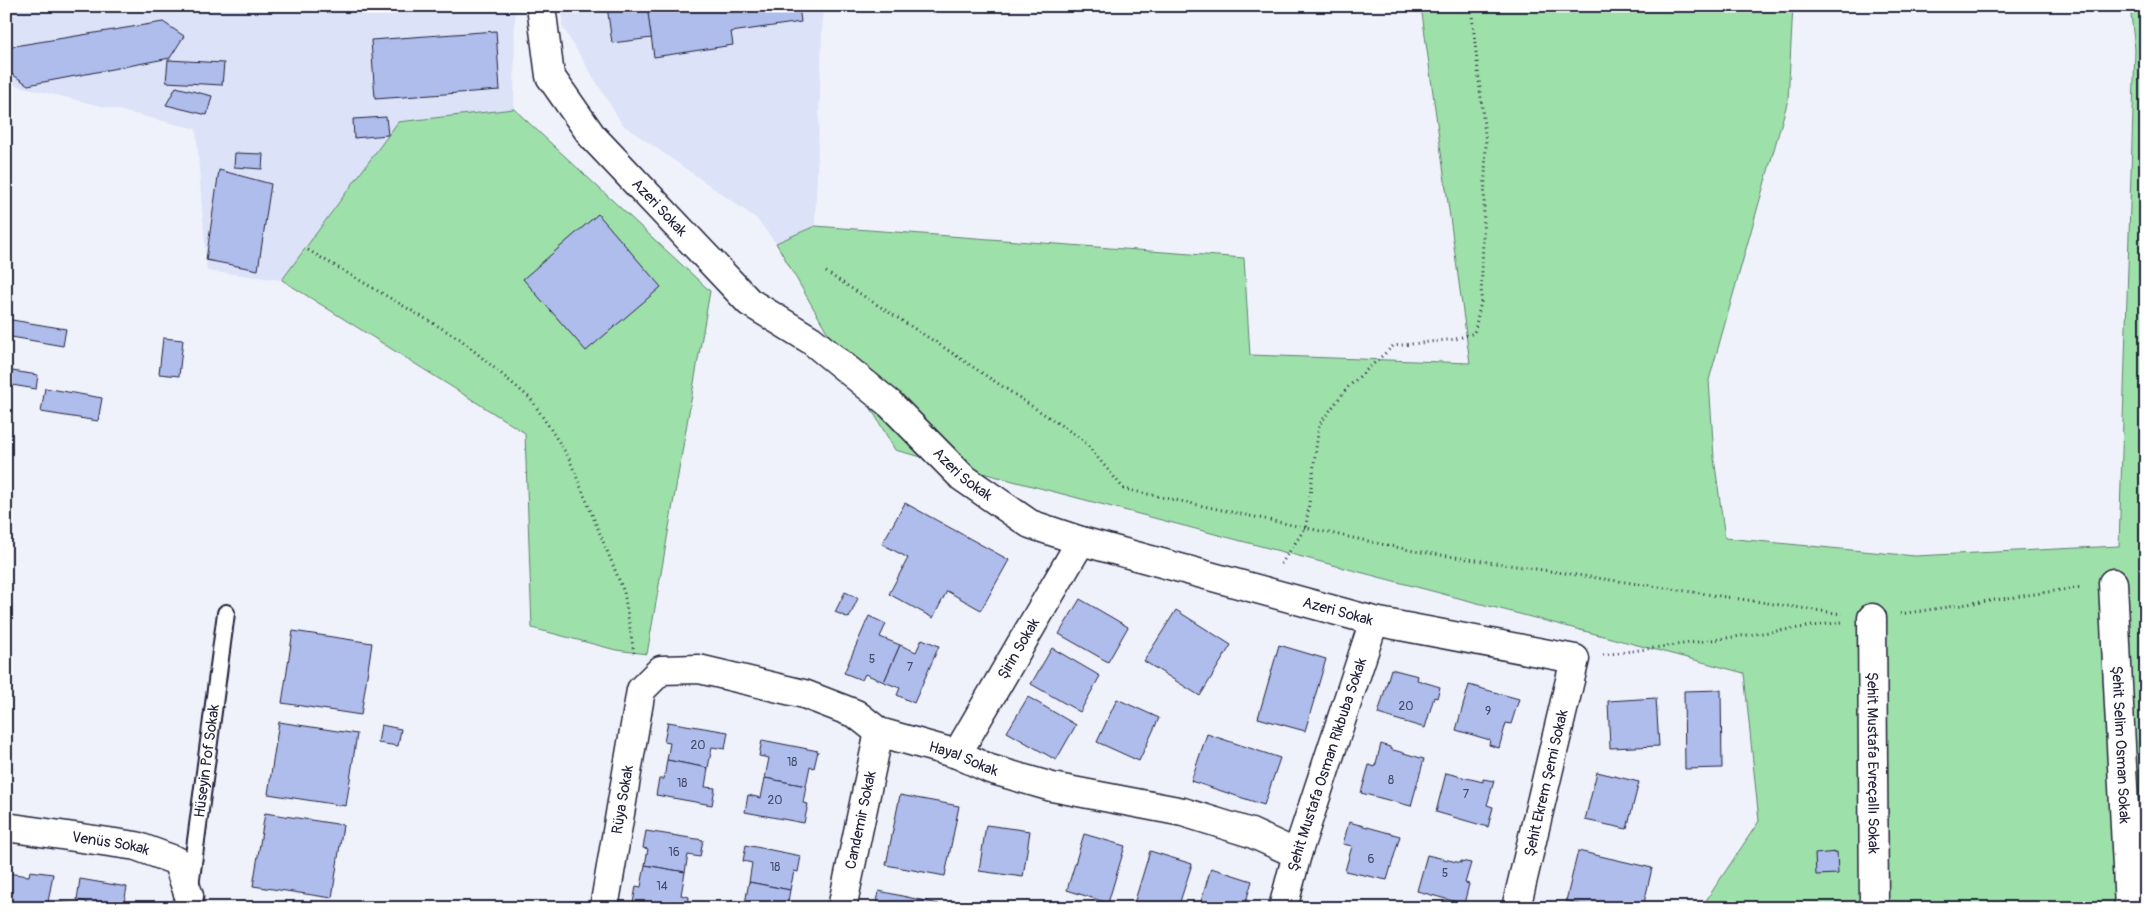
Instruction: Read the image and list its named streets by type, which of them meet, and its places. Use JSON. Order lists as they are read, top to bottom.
{
  "streets": {
    "street": [
      "Azeri Sokak",
      "Şirin Sokak",
      "Şehit Selim Osman Sokak",
      "Hayal Sokak",
      "Şehit Mustafa Evreçallı Sokak",
      "Şehit Mustafa Osman Rikbuba Sokak",
      "Şehit Ekrem Şemi Sokak",
      "Rüya Sokak",
      "Candemir Sokak",
      "Venüs Sokak"
    ],
    "lane": ["Hüseyin Pof Sokak"]
  },
  "crossings": [
    ["Azeri Sokak", "Şirin Sokak"],
    ["Azeri Sokak", "Şehit Mustafa Osman Rikbuba Sokak"],
    ["Azeri Sokak", "Şehit Ekrem Şemi Sokak"],
    ["Şirin Sokak", "Hayal Sokak"],
    ["Hayal Sokak", "Şehit Mustafa Osman Rikbuba Sokak"],
    ["Hayal Sokak", "Rüya Sokak"],
    ["Hayal Sokak", "Candemir Sokak"],
    ["Hüseyin Pof Sokak", "Venüs Sokak"]
  ],
  "house_numbers": [
    "5",
    "7",
    "20",
    "9",
    "20",
    "18",
    "8",
    "18",
    "7",
    "20",
    "16",
    "6",
    "18",
    "5",
    "14"
  ]
}
